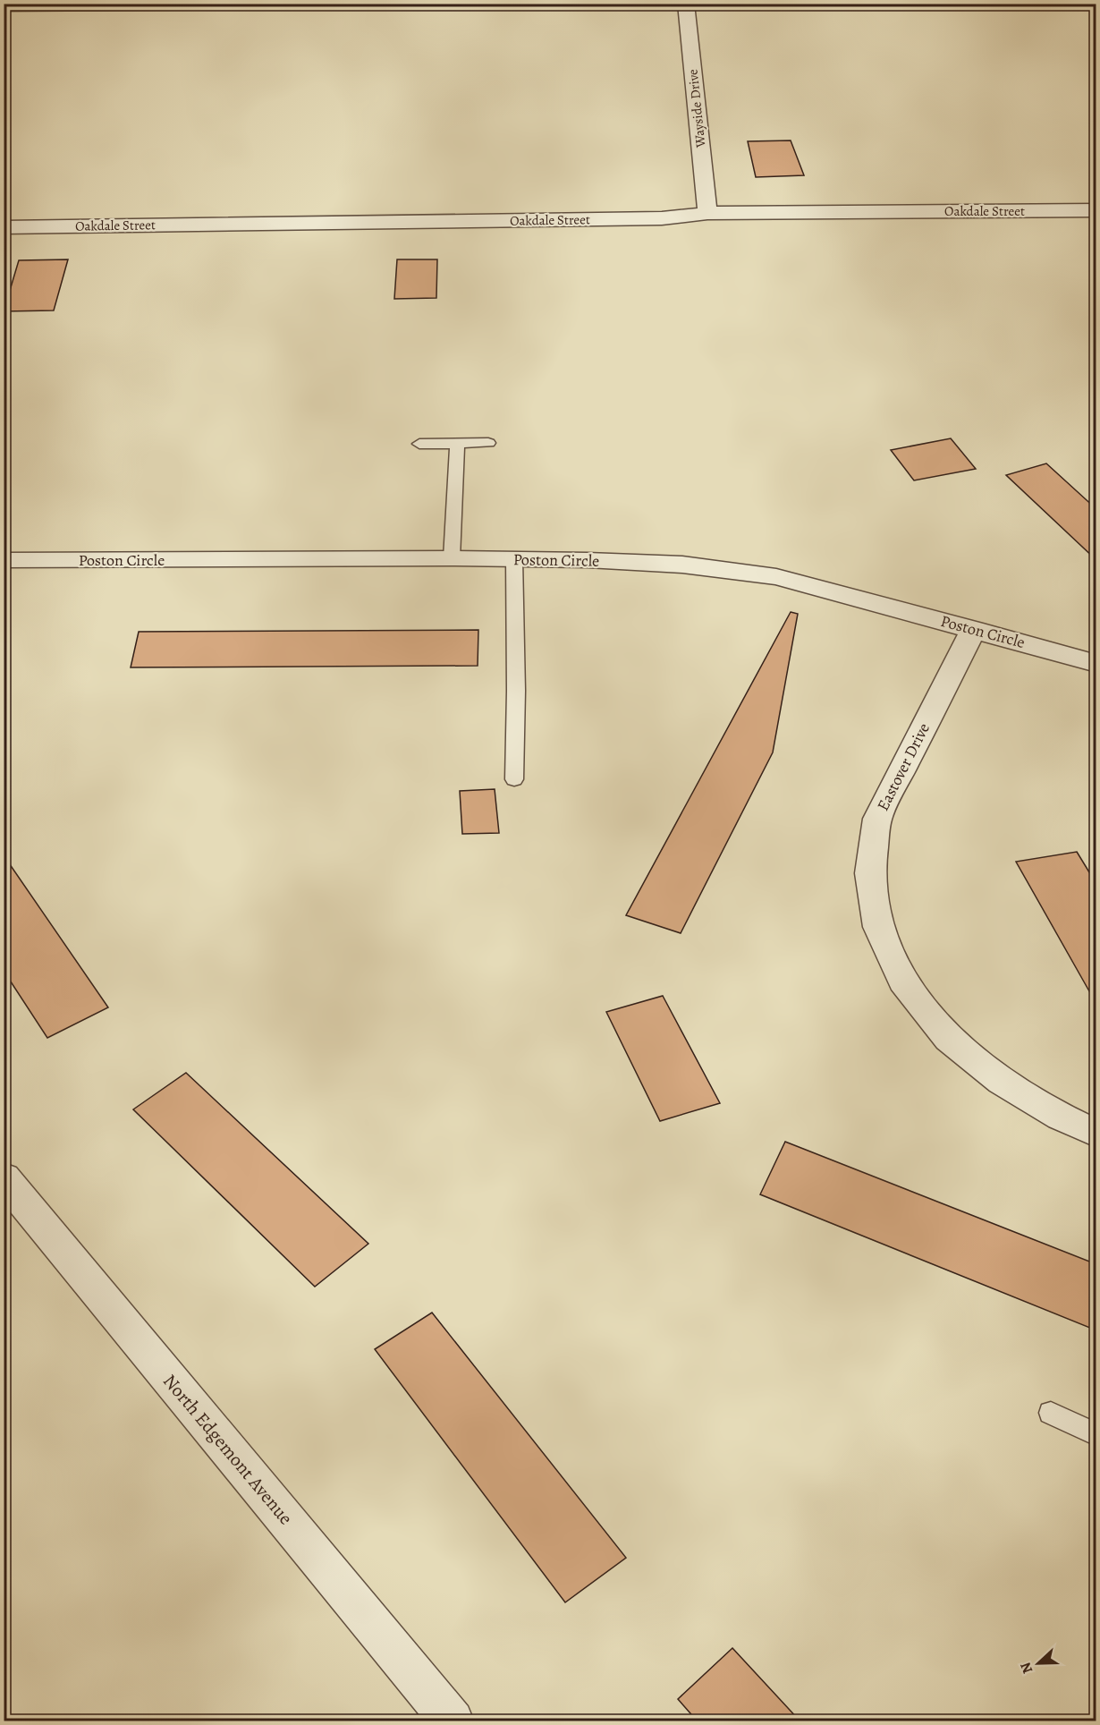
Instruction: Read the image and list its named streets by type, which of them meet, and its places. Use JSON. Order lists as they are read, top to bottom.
{
  "streets": {
    "street": [
      "Wayside Drive",
      "Oakdale Street",
      "Poston Circle",
      "Eastover Drive",
      "North Edgemont Avenue"
    ]
  },
  "crossings": [
    ["Wayside Drive", "Oakdale Street"],
    ["Poston Circle", "Eastover Drive"]
  ],
  "north": "left"
}
